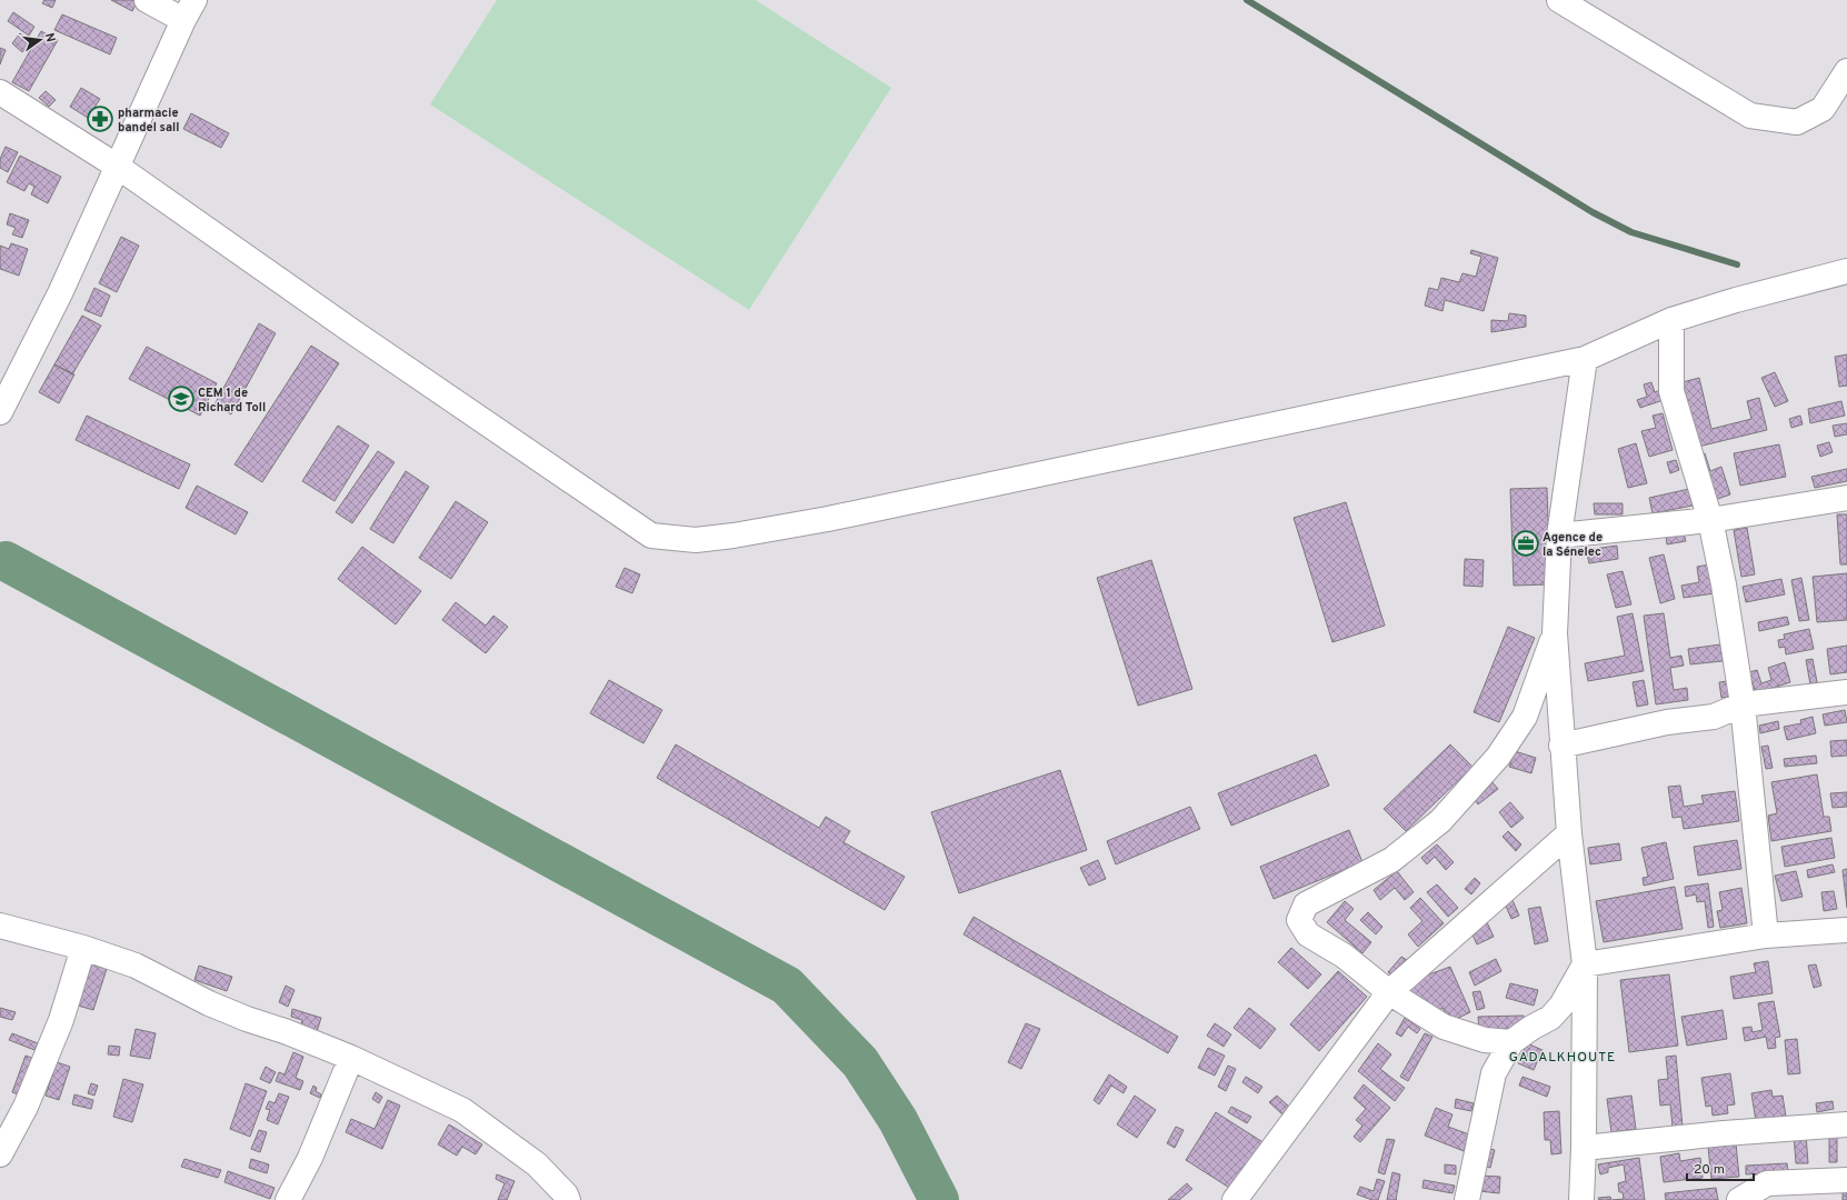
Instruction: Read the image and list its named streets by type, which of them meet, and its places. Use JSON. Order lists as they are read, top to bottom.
{
  "districts": ["GADALKHOUTE"],
  "places": {
    "pharmacy": ["pharmacie bandel sall"],
    "school or university": ["CEM 1 de Richard Toll"],
    "office": ["Agence de la Sénelec"]
  },
  "scale_bar": "20 m",
  "north": "right"
}
